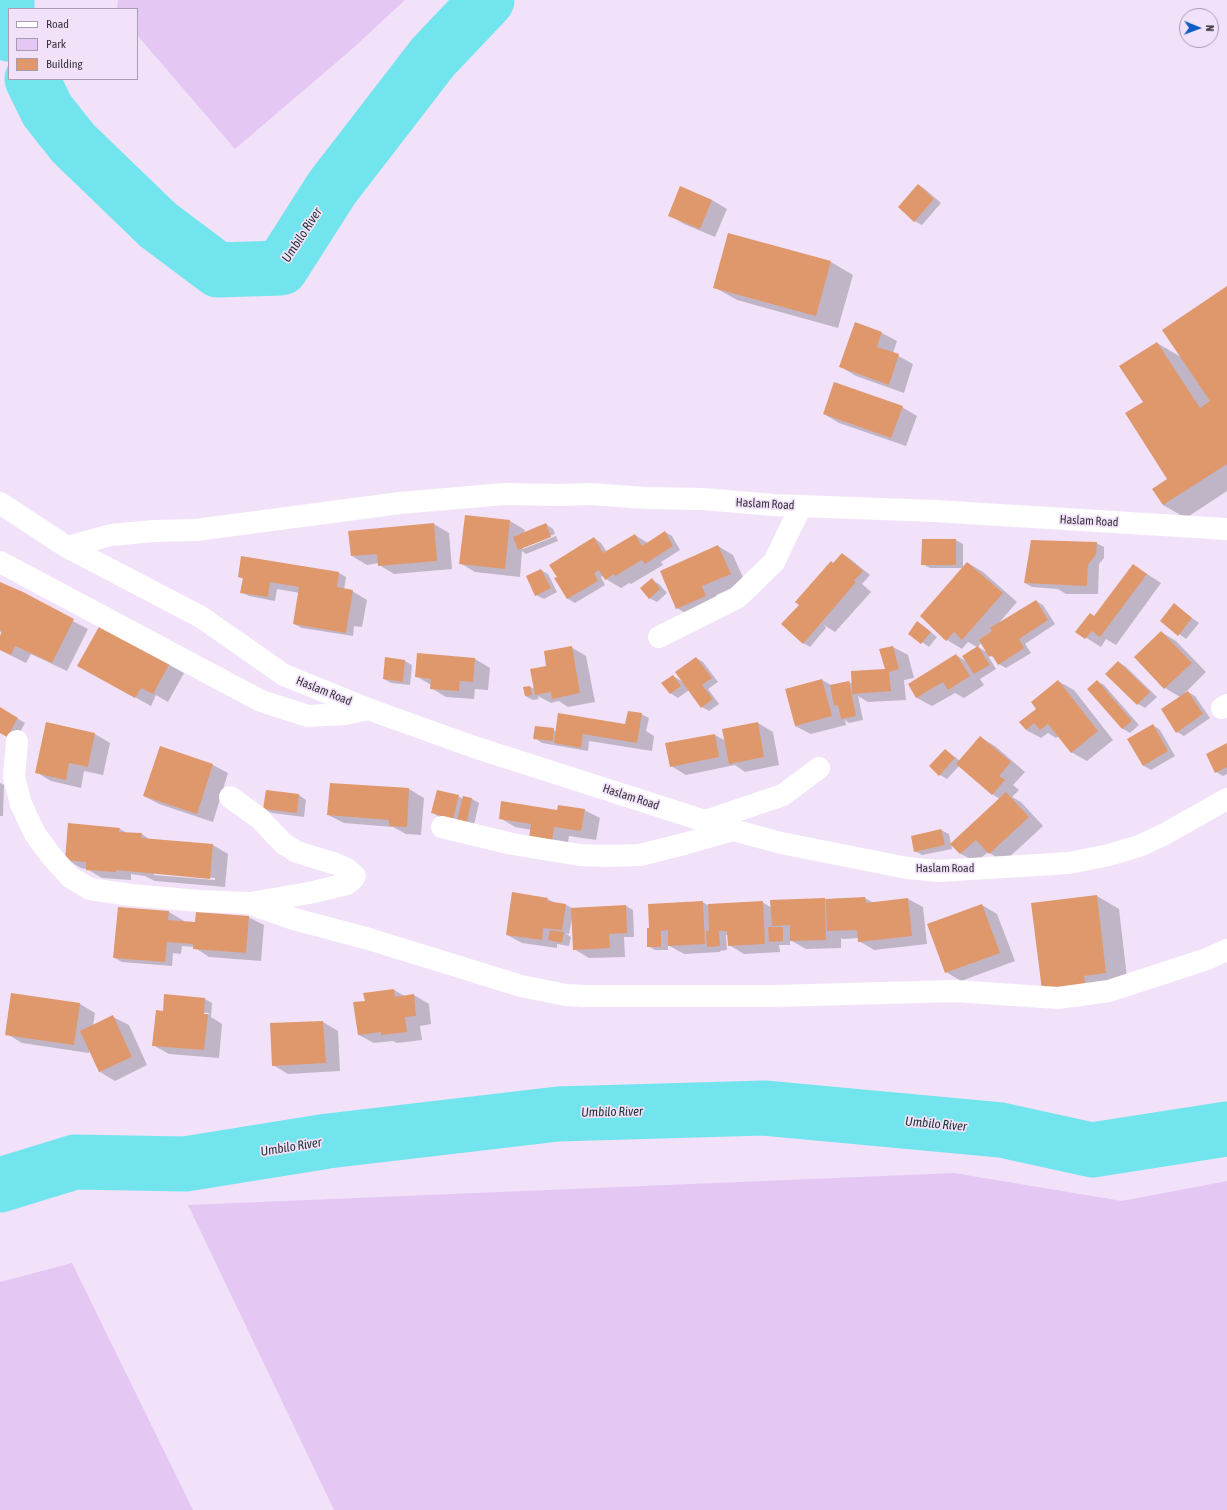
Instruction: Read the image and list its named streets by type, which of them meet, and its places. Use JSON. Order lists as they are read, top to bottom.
{
  "streets": {
    "street": ["Haslam Road"]
  },
  "water": ["Umbilo River"],
  "legend": ["Road", "Park", "Building"],
  "north": "right"
}
